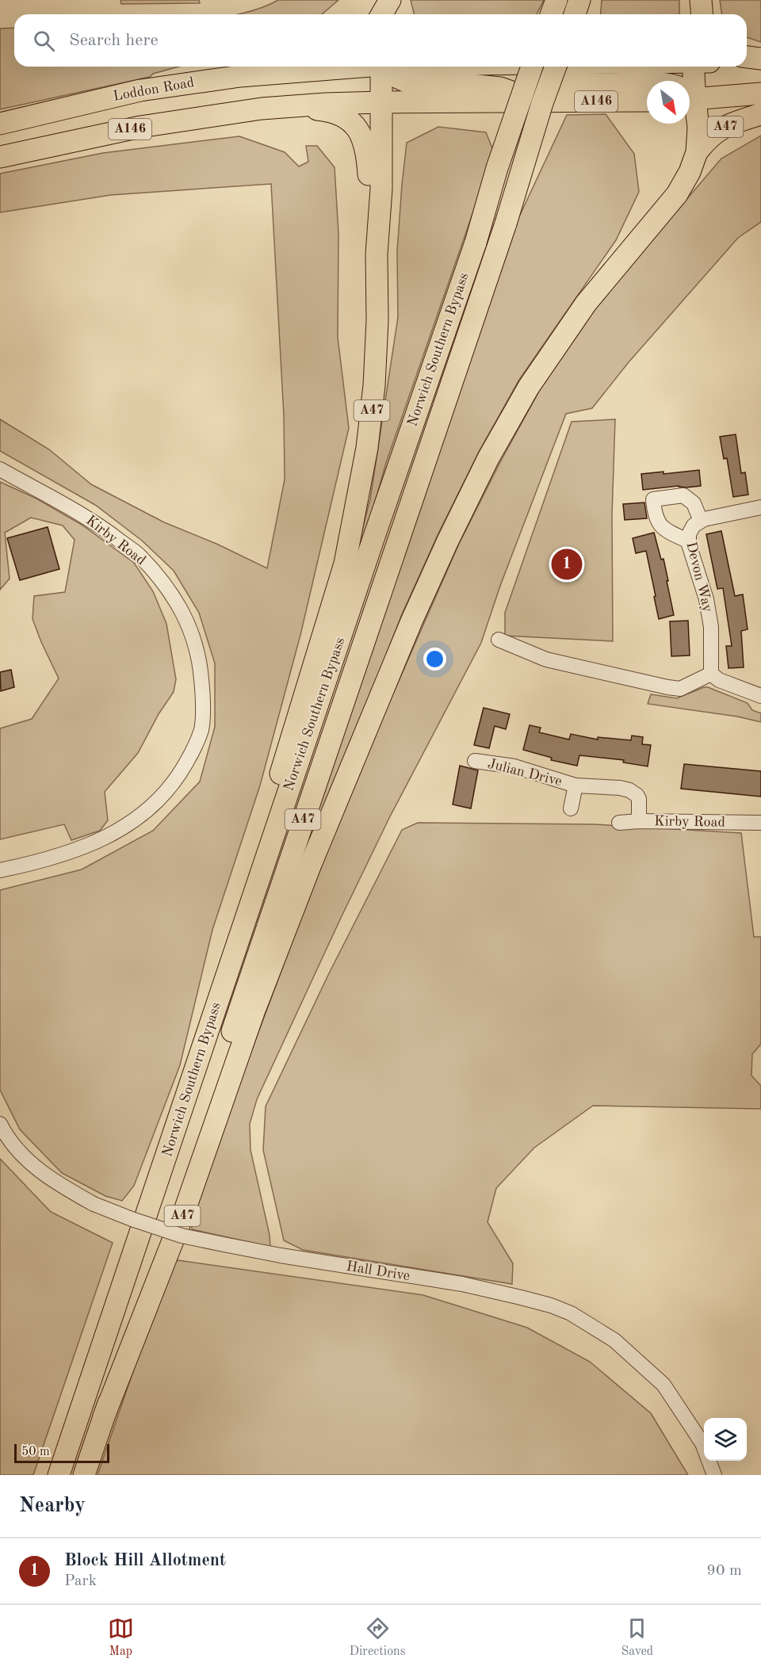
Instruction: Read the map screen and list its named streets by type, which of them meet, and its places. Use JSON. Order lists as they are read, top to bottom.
{
  "streets": {
    "highway": [
      "Loddon Road",
      "A146",
      "A47",
      "Norwich Southern Bypass"
    ],
    "street": [
      "Kirby Road",
      "Devon Way",
      "Julian Drive",
      "Hall Drive"
    ]
  },
  "crossings": [
    ["A146", "A47"],
    ["A47", "Norwich Southern Bypass"],
    ["Kirby Road", "Julian Drive"]
  ],
  "scale_bar": "50 m",
  "north": "bottom right",
  "page": {
    "search": "Search here",
    "pins": "1",
    "scale": "50 m",
    "heading": "Nearby",
    "list": [
      {
        "mark": "1",
        "name": "Block Hill Allotment",
        "note": "Park",
        "value": "90 m"
      }
    ],
    "nav": ["Map", "Directions", "Saved"]
  }
}
